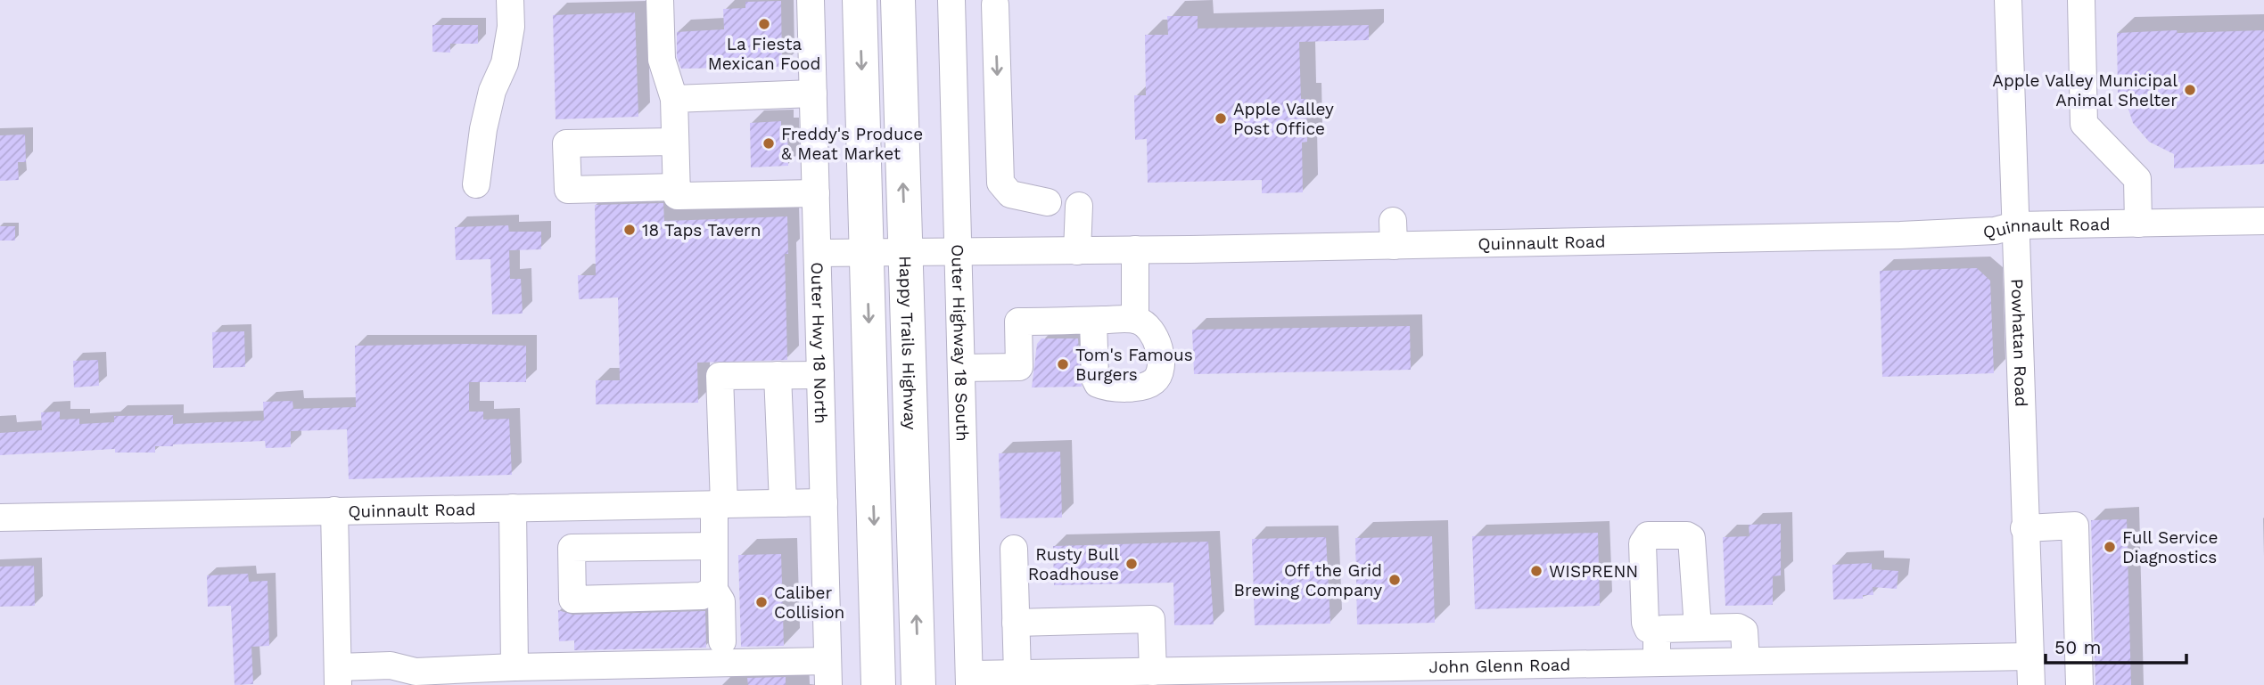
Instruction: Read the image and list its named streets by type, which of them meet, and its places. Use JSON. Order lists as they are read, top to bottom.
{
  "streets": {
    "main road": ["Happy Trails Highway"],
    "street": [
      "Quinnault Road",
      "Outer Hwy 18 North",
      "Outer Highway 18 South",
      "Powhatan Road",
      "John Glenn Road"
    ]
  },
  "crossings": [
    ["Quinnault Road", "Outer Hwy 18 North"],
    ["Quinnault Road", "Outer Highway 18 South"],
    ["Quinnault Road", "Happy Trails Highway"],
    ["Quinnault Road", "Powhatan Road"],
    ["Outer Highway 18 South", "John Glenn Road"],
    ["Powhatan Road", "John Glenn Road"]
  ],
  "places": [
    "La Fiesta Mexican Food",
    "Apple Valley Municipal Animal Shelter",
    "Apple Valley Post Office",
    "Freddy's Produce & Meat Market",
    "18 Taps Tavern",
    "Tom's Famous Burgers",
    "Full Service Diagnostics",
    "Rusty Bull Roadhouse",
    "WISPRENN",
    "Off the Grid Brewing Company",
    "Caliber Collision"
  ],
  "scale_bar": "50 m"
}
